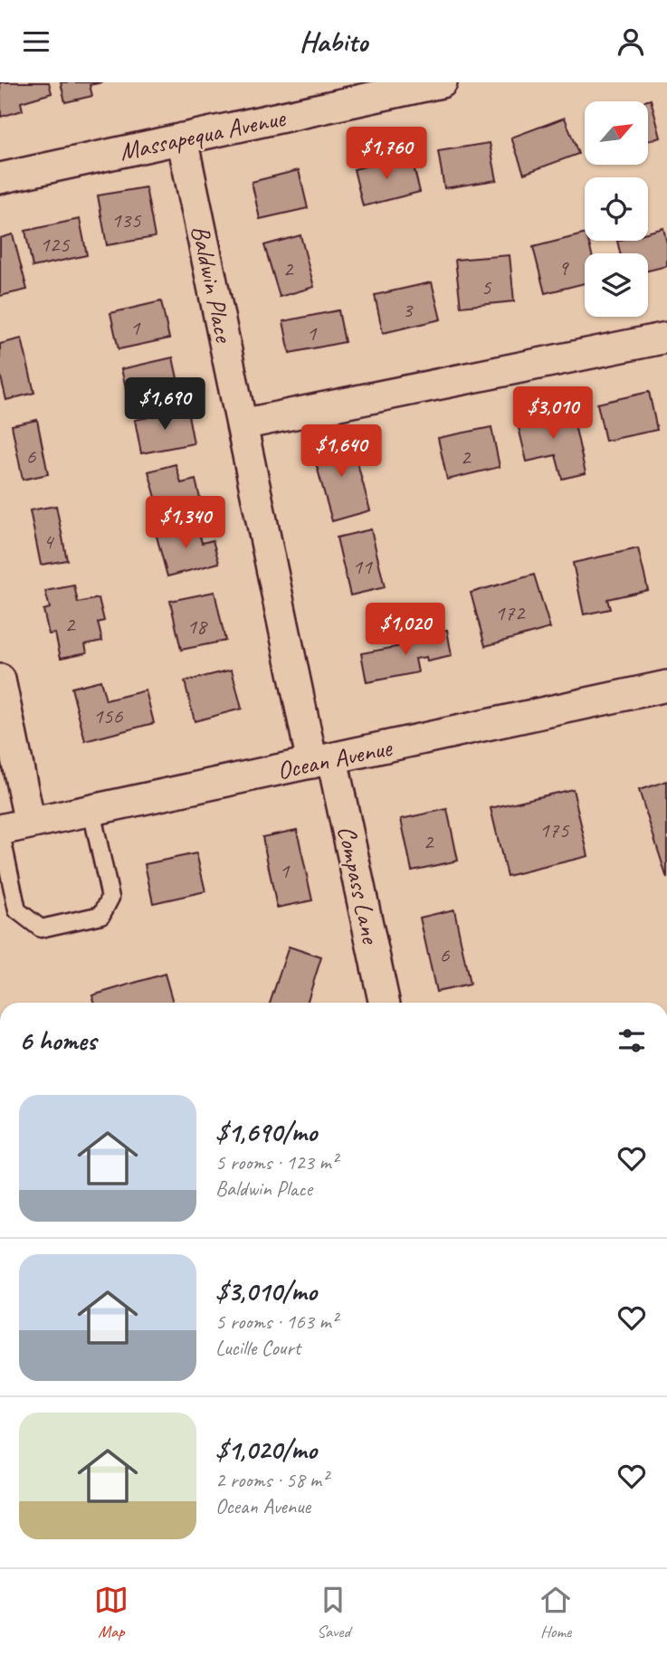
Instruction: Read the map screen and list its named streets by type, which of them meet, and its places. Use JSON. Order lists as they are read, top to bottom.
{
  "streets": {
    "street": [
      "Massapequa Avenue",
      "Baldwin Place",
      "Ocean Avenue",
      "Compass Lane"
    ]
  },
  "crossings": [
    ["Massapequa Avenue", "Baldwin Place"],
    ["Baldwin Place", "Ocean Avenue"],
    ["Baldwin Place", "Compass Lane"],
    ["Ocean Avenue", "Compass Lane"]
  ],
  "house_numbers": [
    "135",
    "125",
    "9",
    "2",
    "5",
    "3",
    "1",
    "1",
    "6",
    "2",
    "4",
    "11",
    "172",
    "2",
    "18",
    "156",
    "175",
    "2",
    "1",
    "6"
  ],
  "north": "top right",
  "page": {
    "header": "Habito",
    "price": [
      "$1,760",
      "$1,690",
      "$3,010",
      "$1,640",
      "$1,340",
      "$1,020"
    ],
    "heading": "6 homes",
    "list": [
      {
        "name": "$1,690/mo",
        "note": "5 rooms · 123 m² · Baldwin Place"
      },
      {
        "name": "$3,010/mo",
        "note": "5 rooms · 163 m² · Lucille Court"
      },
      {
        "name": "$1,020/mo",
        "note": "2 rooms · 58 m² · Ocean Avenue"
      }
    ],
    "tabs": ["Map", "Saved", "Home"]
  }
}
